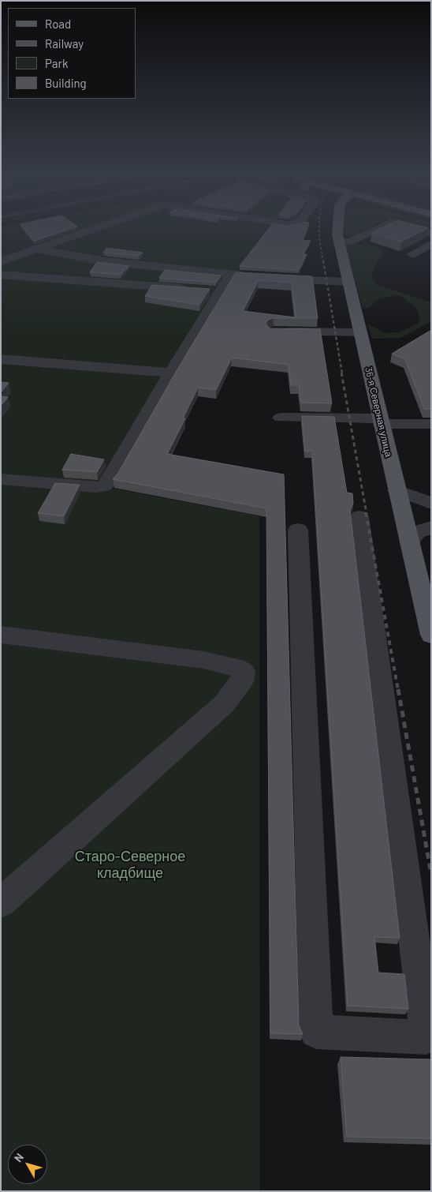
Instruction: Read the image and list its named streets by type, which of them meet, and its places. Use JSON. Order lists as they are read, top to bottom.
{
  "streets": {
    "main road": ["36-я Северная улица"]
  },
  "parks": ["Старо-Северное кладбище"],
  "legend": [
    "Road",
    "Railway",
    "Park",
    "Building"
  ],
  "north": "top left"
}
